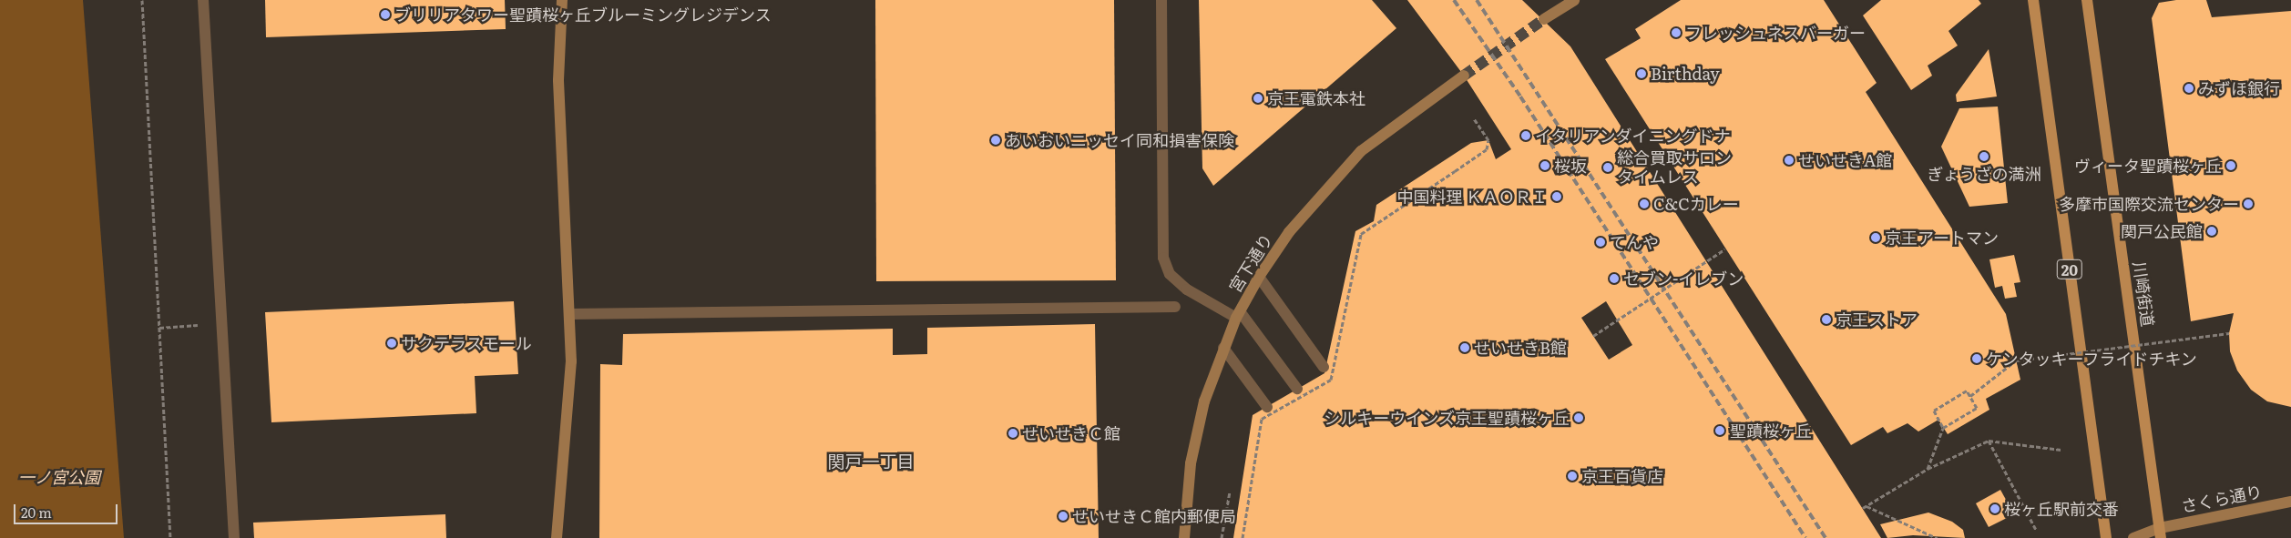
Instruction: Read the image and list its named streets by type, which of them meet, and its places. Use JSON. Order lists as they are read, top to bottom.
{
  "streets": {
    "main road": ["20", "川崎街道"],
    "street": ["宮下通り", "さくら通り"]
  },
  "crossings": [
    ["川崎街道", "さくら通り"]
  ],
  "districts": ["関戸一丁目"],
  "parks": ["一ノ宮公園"],
  "places": [
    "ブリリアタワー聖蹟桜ヶ丘ブルーミングレジデンス",
    "フレッシュネスバーガー",
    "Birthday",
    "みずほ銀行",
    "京王電鉄本社",
    "イタリアンダイニングドナ",
    "あいおいニッセイ同和損害保険",
    "ぎょうざの満洲",
    "せいせきA館",
    "桜坂",
    "ヴィータ聖蹟桜ヶ丘",
    "総合買取サロン タイムレス",
    "中国料理 ＫＡＯＲＩ",
    "C&Cカレー",
    "多摩市国際交流センター",
    "関戸公民館",
    "京王アートマン",
    "てんや",
    "セブン-イレブン",
    "京王ストア",
    "サクテラスモール",
    "せいせきB館",
    "ケンタッキーフライドチキン",
    "シルキーウインズ京王聖蹟桜ヶ丘",
    "聖蹟桜ヶ丘",
    "せいせきＣ館",
    "京王百貨店",
    "桜ヶ丘駅前交番",
    "せいせきＣ館内郵便局"
  ],
  "scale_bar": "20 m"
}
